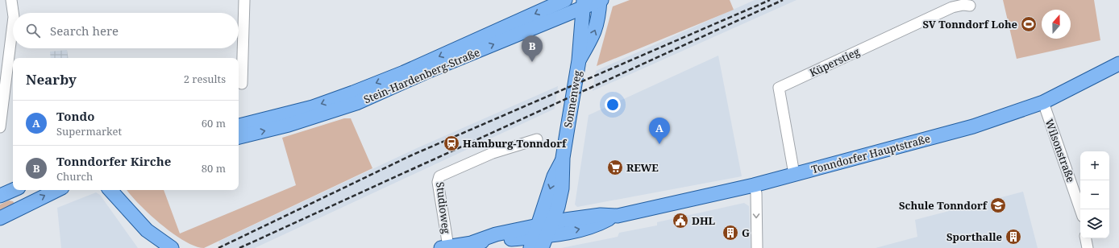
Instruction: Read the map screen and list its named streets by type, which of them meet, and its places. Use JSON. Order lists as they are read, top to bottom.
{
  "streets": {
    "main road": ["Stein-Hardenberg-Straße", "Sonnenweg", "Tonndorfer Hauptstraße"],
    "street": ["Küperstieg", "Wilsonstraße", "Studioweg"]
  },
  "crossings": [
    ["Küperstieg", "Tonndorfer Hauptstraße"],
    ["Stein-Hardenberg-Straße", "Sonnenweg"],
    ["Sonnenweg", "Tonndorfer Hauptstraße"],
    ["Wilsonstraße", "Tonndorfer Hauptstraße"],
    ["Tonndorfer Hauptstraße", "Studioweg"]
  ],
  "places": {
    "sports": ["SV Tonndorf Lohe"],
    "station": ["Hamburg-Tonndorf"],
    "supermarket": ["REWE"],
    "school or university": ["Schule Tonndorf"],
    "public building": ["DHL"],
    "building": ["G", "Sporthalle"]
  },
  "north": "top",
  "page": {
    "search": "Search here",
    "pins": ["B", "A"],
    "heading": ["Nearby", "2 results"],
    "list": [
      {
        "mark": "A",
        "name": "Tondo",
        "note": "Supermarket",
        "value": "60 m"
      },
      {
        "mark": "B",
        "name": "Tonndorfer Kirche",
        "note": "Church",
        "value": "80 m"
      }
    ],
    "map_buttons": ["+", "−"]
  }
}
